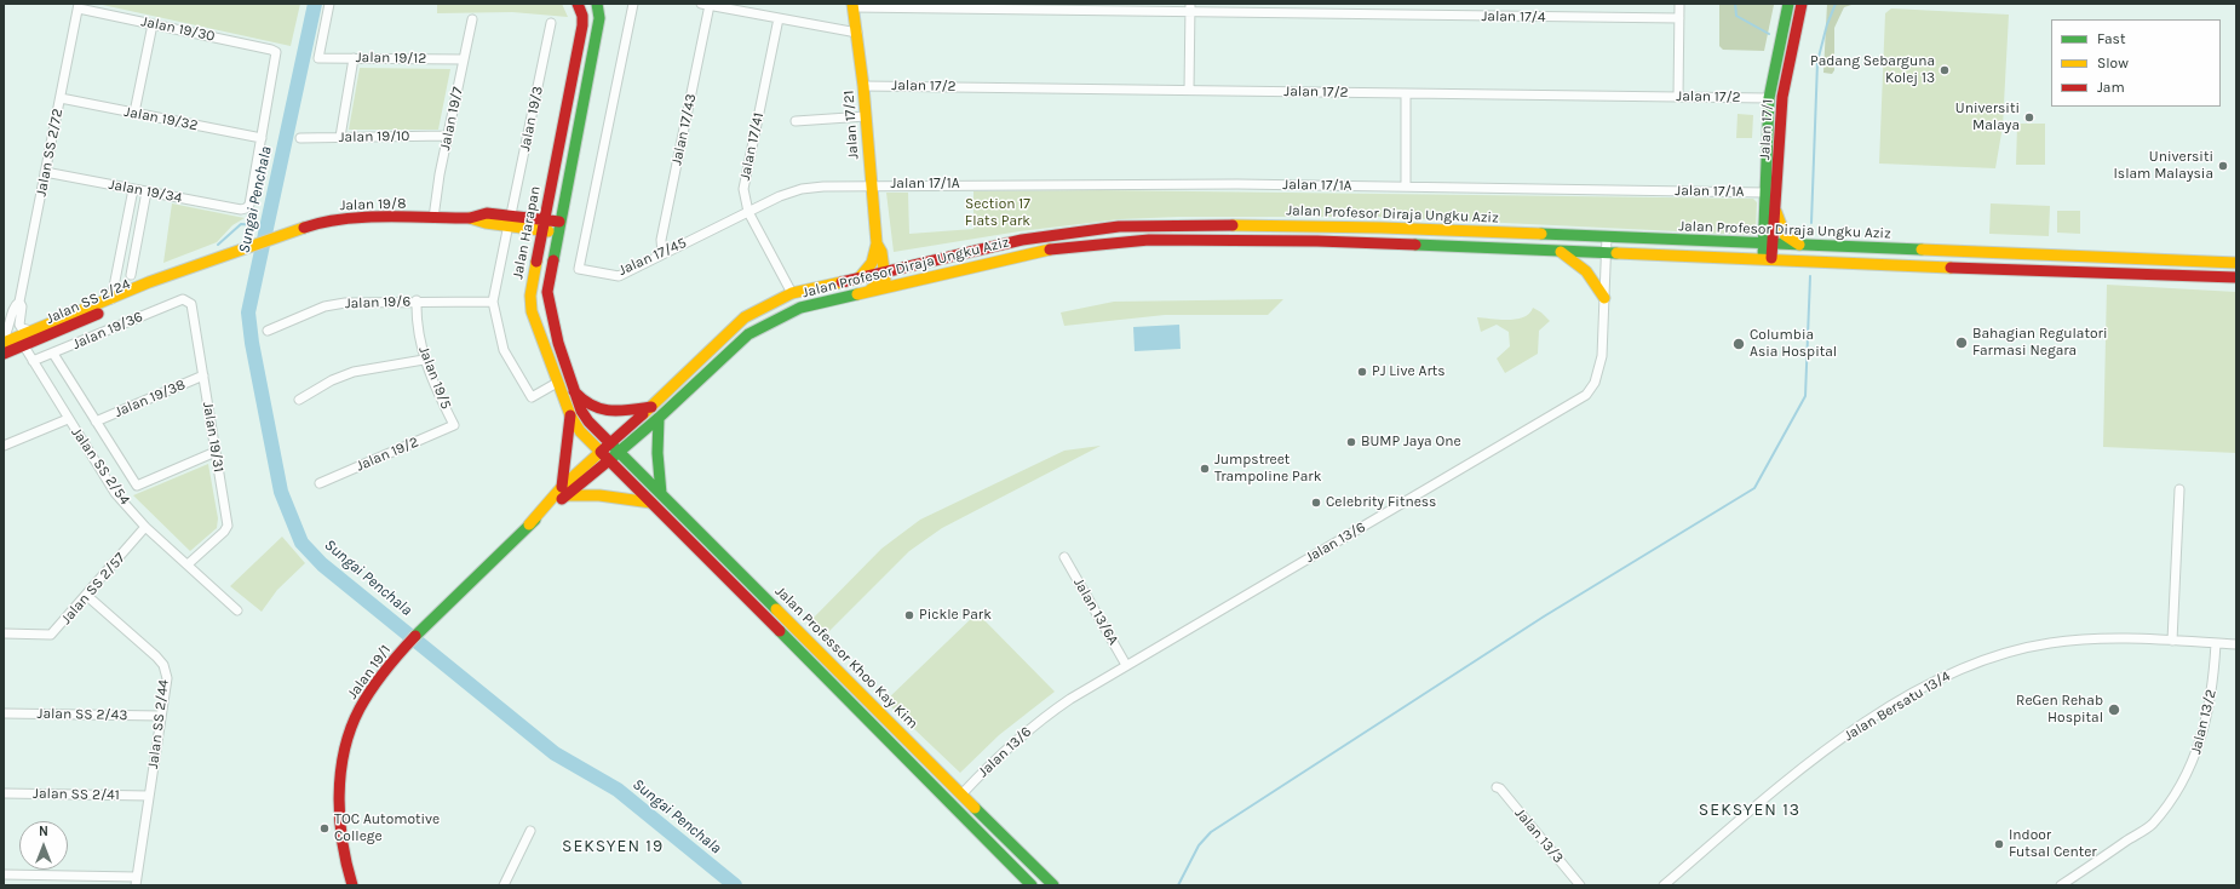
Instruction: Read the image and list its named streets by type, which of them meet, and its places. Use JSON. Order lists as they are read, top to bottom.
{
  "streets": {
    "main road": [
      "Jalan 17/21",
      "Jalan 17/1",
      "Jalan 19/8",
      "Jalan Profesor Diraja Ungku Aziz",
      "Jalan Harapan",
      "Jalan SS 2/24",
      "Jalan Professor Khoo Kay Kim",
      "Jalan 19/1"
    ],
    "street": [
      "Jalan 17/4",
      "Jalan 19/30",
      "Jalan 19/12",
      "Jalan 17/2",
      "Jalan 19/32",
      "Jalan 19/7",
      "Jalan 19/3",
      "Jalan 17/43",
      "Jalan 19/10",
      "Jalan 17/41",
      "Jalan SS 2/72",
      "Jalan 17/1A",
      "Jalan 19/34",
      "Jalan 17/45",
      "Jalan 19/6",
      "Jalan 19/36",
      "Jalan 19/5",
      "Jalan 19/38",
      "Jalan 19/31",
      "Jalan 19/2",
      "Jalan SS 2/54",
      "Jalan 13/6",
      "Jalan SS 2/57",
      "Jalan 13/6A",
      "Jalan Bersatu 13/4",
      "Jalan SS 2/43",
      "Jalan 13/2",
      "Jalan SS 2/44",
      "Jalan SS 2/41",
      "Jalan 13/3"
    ]
  },
  "crossings": [
    ["Jalan 17/4", "Jalan 17/21"],
    ["Jalan 19/30", "Jalan 19/32"],
    ["Jalan 19/30", "Jalan SS 2/72"],
    ["Jalan 19/30", "Jalan 19/34"],
    ["Jalan 19/12", "Jalan 19/7"],
    ["Jalan 17/2", "Jalan 17/21"],
    ["Jalan 17/2", "Jalan 17/1"],
    ["Jalan 19/32", "Jalan SS 2/72"],
    ["Jalan 19/32", "Jalan 19/34"],
    ["Jalan 19/7", "Jalan 19/10"],
    ["Jalan 19/7", "Jalan 19/8"],
    ["Jalan 19/3", "Jalan 19/8"],
    ["Jalan 19/3", "Jalan Harapan"],
    ["Jalan 19/3", "Jalan 19/6"],
    ["Jalan 17/21", "Jalan 17/1A"],
    ["Jalan 17/21", "Jalan Profesor Diraja Ungku Aziz"],
    ["Jalan 17/21", "Jalan 17/45"],
    ["Jalan 17/43", "Jalan 17/45"],
    ["Jalan 17/1", "Jalan 17/1A"],
    ["Jalan 17/1", "Jalan Profesor Diraja Ungku Aziz"],
    ["Jalan 17/41", "Jalan Profesor Diraja Ungku Aziz"],
    ["Jalan 17/41", "Jalan 17/45"],
    ["Jalan SS 2/72", "Jalan 19/34"],
    ["Jalan SS 2/72", "Jalan SS 2/24"],
    ["Jalan 17/1A", "Jalan 17/45"],
    ["Jalan 19/8", "Jalan Harapan"],
    ["Jalan 19/8", "Jalan SS 2/24"],
    ["Jalan Profesor Diraja Ungku Aziz", "Jalan Harapan"],
    ["Jalan Profesor Diraja Ungku Aziz", "Jalan 13/6"],
    ["Jalan Profesor Diraja Ungku Aziz", "Jalan Professor Khoo Kay Kim"],
    ["Jalan Profesor Diraja Ungku Aziz", "Jalan 19/1"],
    ["Jalan Harapan", "Jalan Professor Khoo Kay Kim"],
    ["Jalan Harapan", "Jalan 19/1"],
    ["Jalan SS 2/24", "Jalan SS 2/54"],
    ["Jalan 19/6", "Jalan 19/5"],
    ["Jalan 19/36", "Jalan 19/31"],
    ["Jalan 19/36", "Jalan SS 2/54"],
    ["Jalan 19/5", "Jalan 19/2"],
    ["Jalan 19/38", "Jalan 19/31"],
    ["Jalan 19/31", "Jalan SS 2/54"],
    ["Jalan SS 2/54", "Jalan SS 2/57"],
    ["Jalan 13/6", "Jalan 13/6A"],
    ["Jalan 13/6", "Jalan Professor Khoo Kay Kim"],
    ["Jalan SS 2/57", "Jalan SS 2/44"],
    ["Jalan Professor Khoo Kay Kim", "Jalan 19/1"],
    ["Jalan Bersatu 13/4", "Jalan 13/2"],
    ["Jalan SS 2/43", "Jalan SS 2/44"],
    ["Jalan SS 2/44", "Jalan SS 2/41"]
  ],
  "districts": ["SEKSYEN 13", "SEKSYEN 19"],
  "water": ["Sungai Penchala"],
  "parks": ["Section 17 Flats Park"],
  "places": [
    "Padang Sebarguna Kolej 13",
    "Universiti Malaya",
    "Universiti Islam Malaysia",
    "Bahagian Regulatori Farmasi Negara",
    "Columbia Asia Hospital",
    "PJ Live Arts",
    "BUMP Jaya One",
    "Jumpstreet Trampoline Park",
    "Celebrity Fitness",
    "Pickle Park",
    "ReGen Rehab Hospital",
    "TOC Automotive College",
    "Indoor Futsal Center"
  ],
  "legend": ["Fast", "Slow", "Jam"],
  "north": "top"
}
